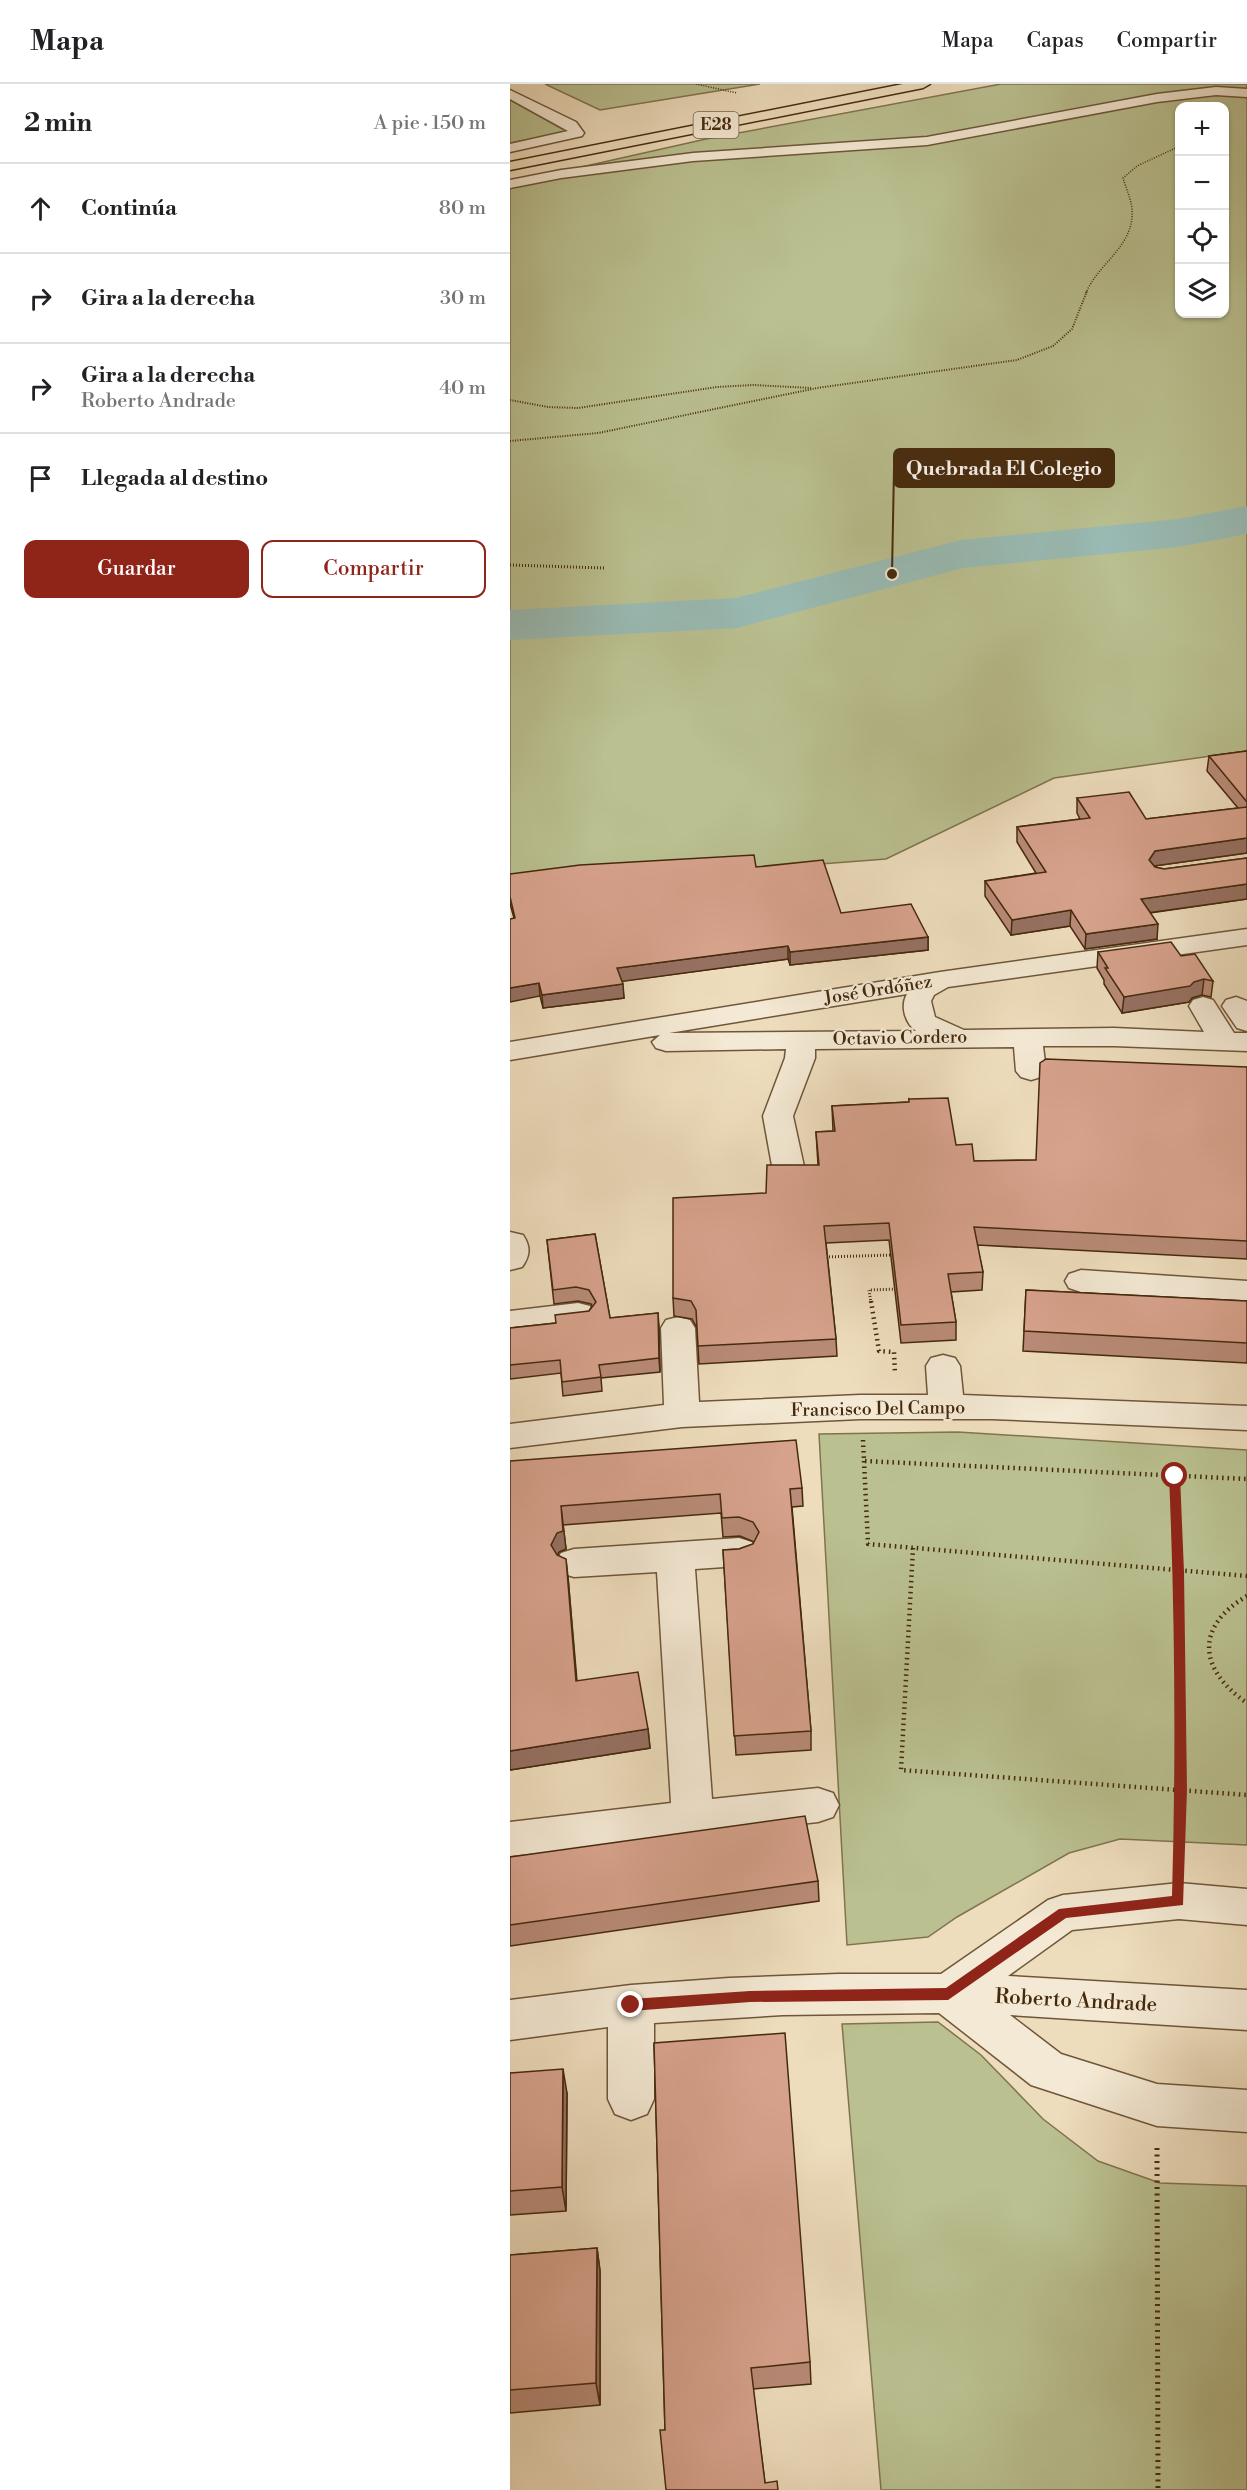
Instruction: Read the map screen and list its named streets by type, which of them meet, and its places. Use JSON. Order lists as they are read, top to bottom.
{
  "streets": {
    "main road": ["E28"],
    "street": [
      "José Ordóñez",
      "Octavio Cordero",
      "Francisco Del Campo",
      "Roberto Andrade"
    ]
  },
  "crossings": [
    ["José Ordóñez", "Octavio Cordero"]
  ],
  "places": ["Quebrada El Colegio"],
  "page": {
    "header": "Mapa",
    "nav": ["Mapa", "Capas", "Compartir"],
    "heading": ["2 min", "A pie · 150 m"],
    "map_buttons": ["+", "−"],
    "list": [
      ["Continúa", "80 m"],
      ["Gira a la derecha", "30 m"],
      ["Gira a la derecha", "Roberto Andrade", "40 m"],
      "Llegada al destino"
    ],
    "buttons": ["Guardar", "Compartir"]
  }
}
